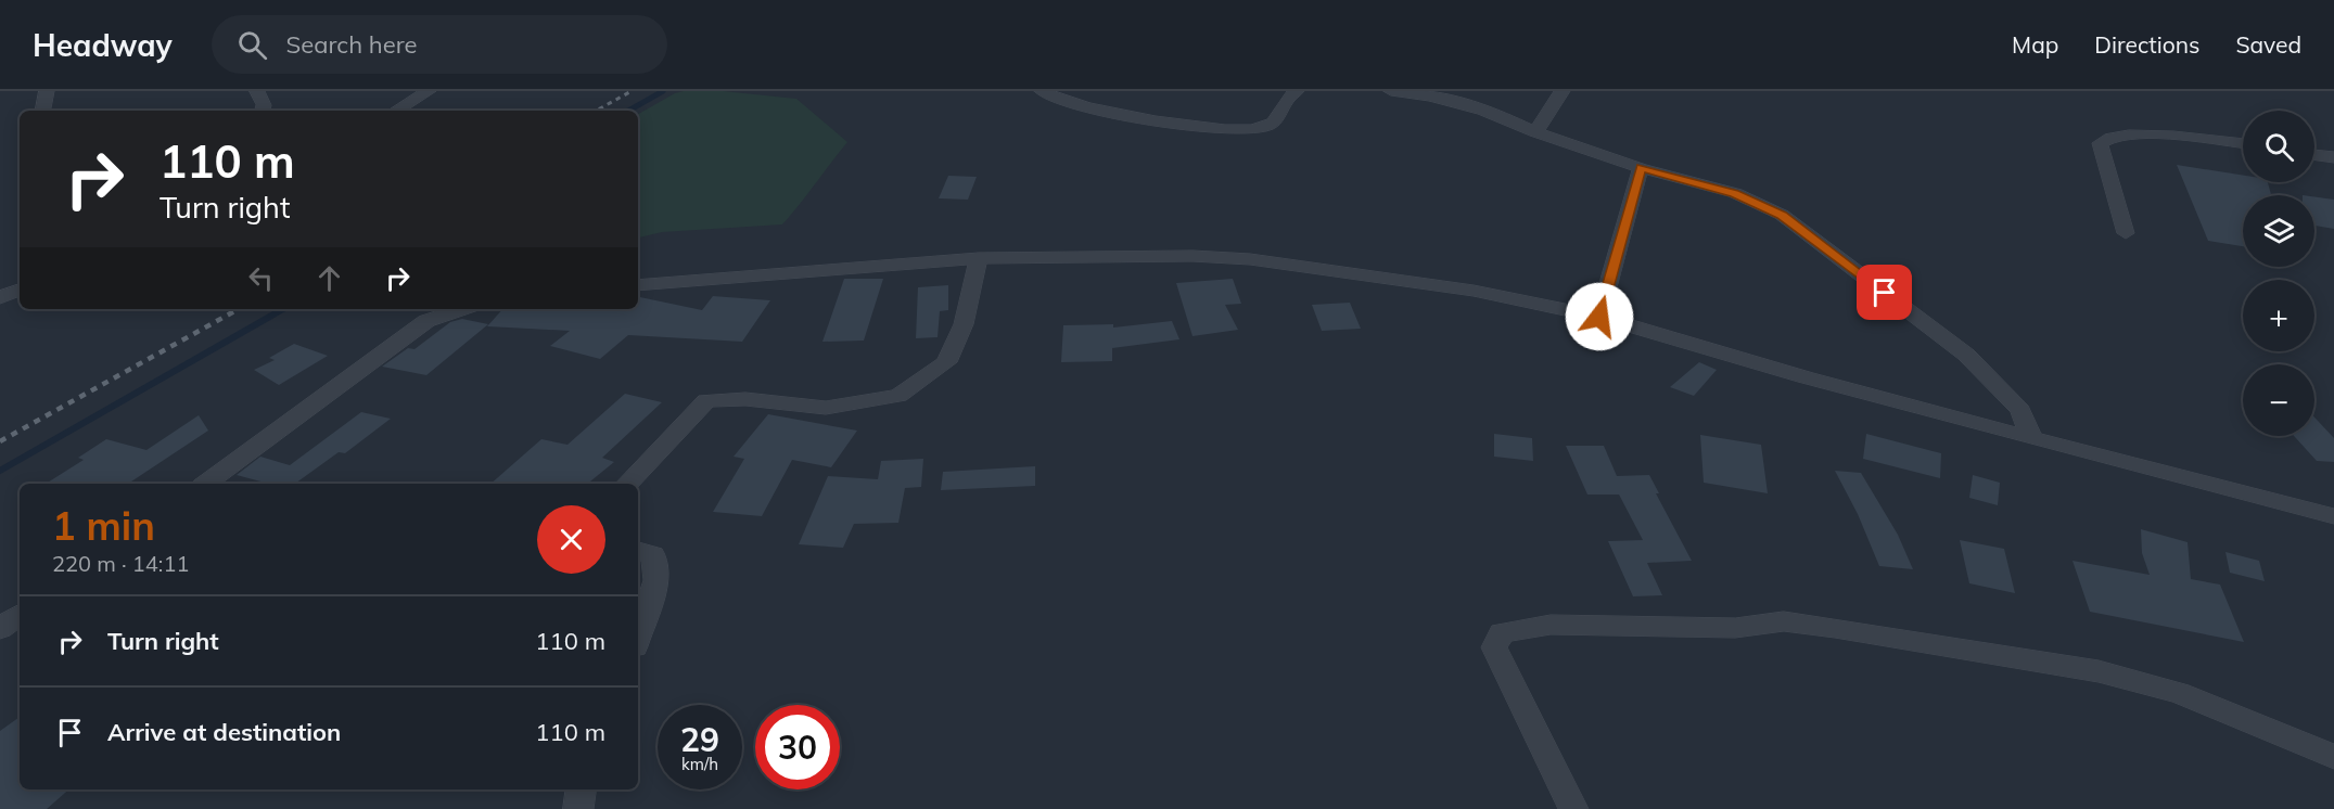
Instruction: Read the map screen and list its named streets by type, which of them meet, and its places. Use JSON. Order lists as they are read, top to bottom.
{
  "page": {
    "header": "Headway",
    "search": "Search here",
    "nav": ["Map", "Directions", "Saved"],
    "map_buttons": ["+", "−"],
    "turn": ["110 m", "Turn right"],
    "heading": ["1 min", "220 m · 14:11"],
    "list": [
      {
        "name": "Turn right",
        "value": "110 m"
      },
      {
        "name": "Arrive at destination",
        "value": "110 m"
      }
    ],
    "speed": "29 km/h",
    "limit": "30"
  }
}
